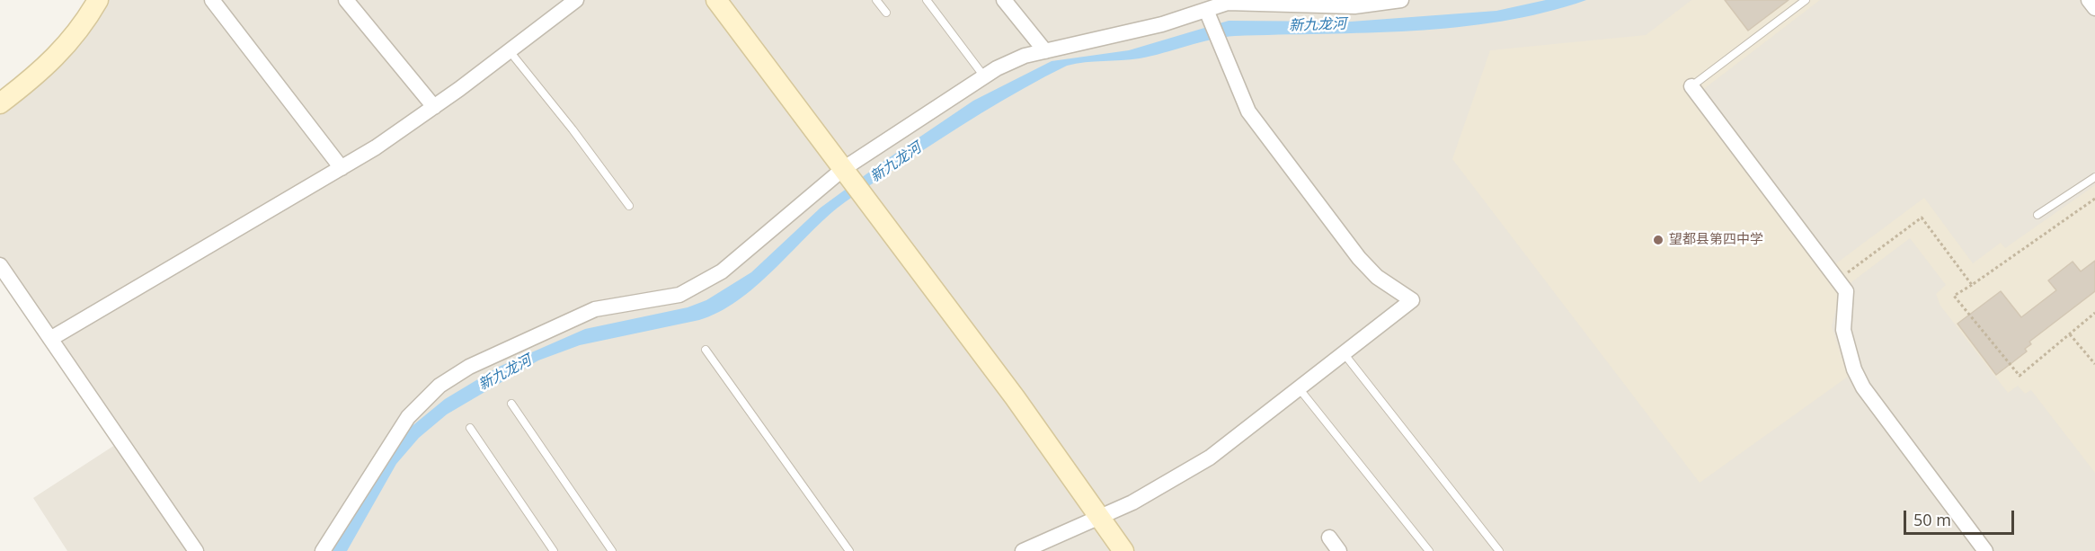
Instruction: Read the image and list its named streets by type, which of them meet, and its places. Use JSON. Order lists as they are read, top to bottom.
{
  "water": ["新九龙河"],
  "places": ["望都县第四中学"],
  "scale_bar": "50 m"
}
